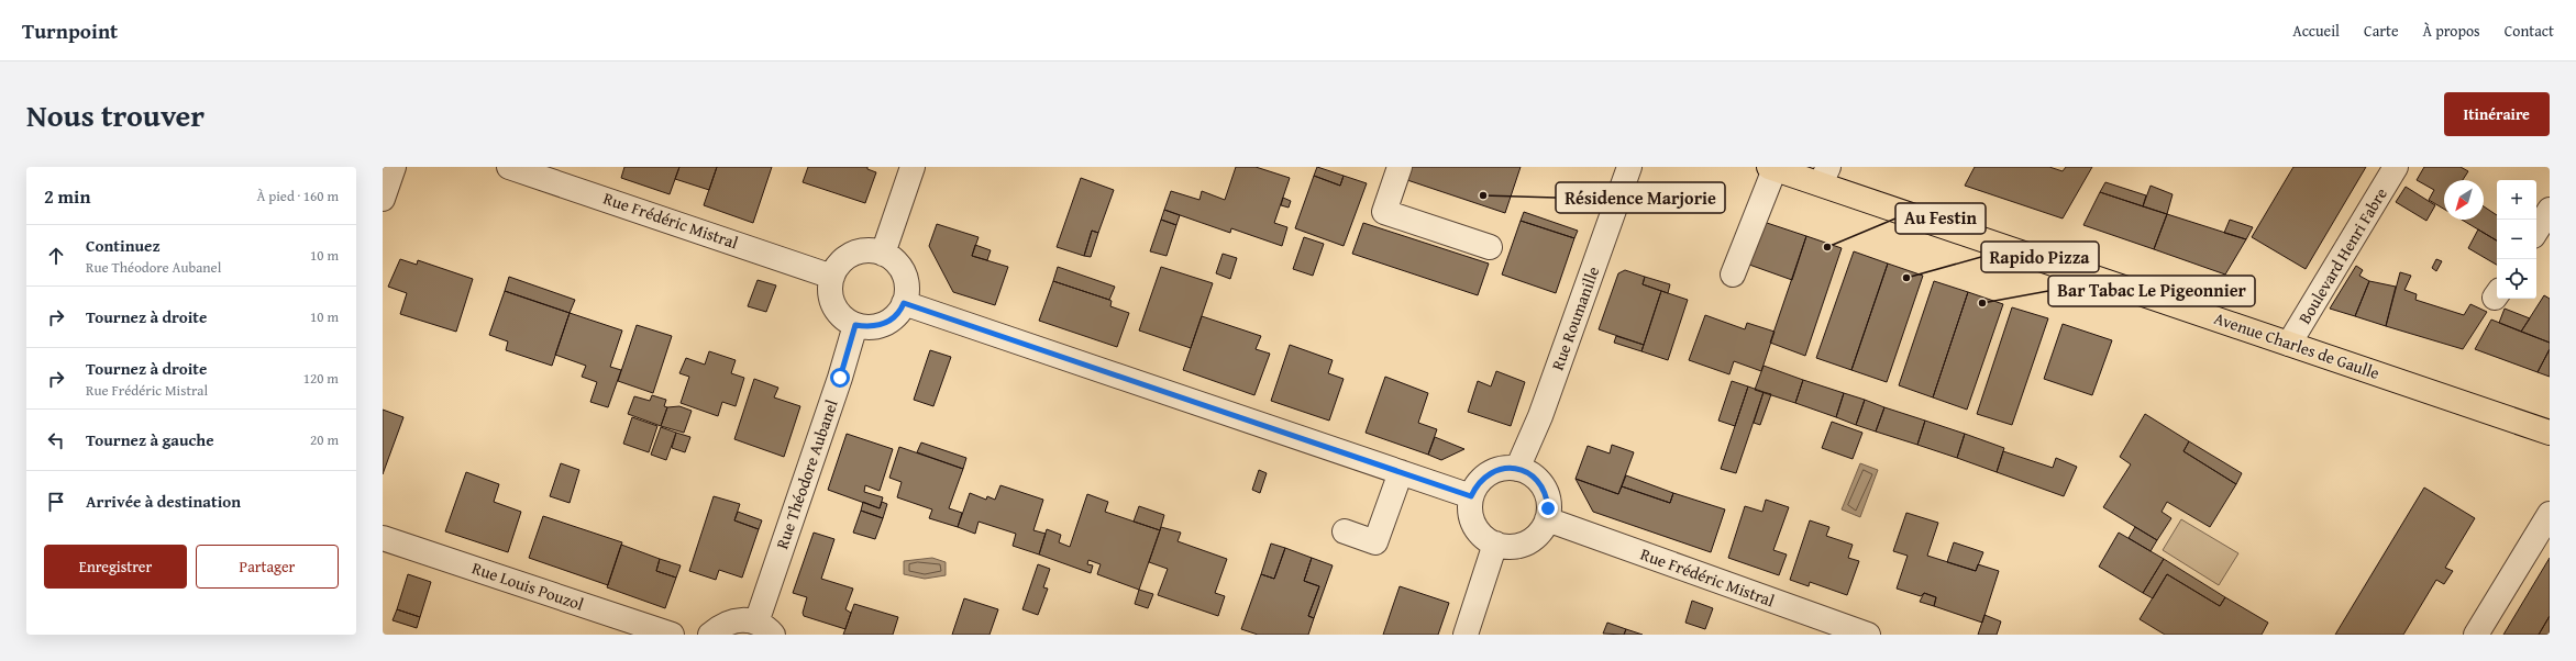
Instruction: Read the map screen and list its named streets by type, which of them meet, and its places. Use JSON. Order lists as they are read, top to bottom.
{
  "streets": {
    "main road": ["Avenue Charles de Gaulle"],
    "street": [
      "Rue Frédéric Mistral",
      "Boulevard Henri Fabre",
      "Rue Roumanille",
      "Rue Théodore Aubanel",
      "Rue Louis Pouzol"
    ]
  },
  "crossings": [
    ["Rue Frédéric Mistral", "Rue Roumanille"],
    ["Rue Frédéric Mistral", "Rue Théodore Aubanel"],
    ["Boulevard Henri Fabre", "Avenue Charles de Gaulle"]
  ],
  "places": [
    "Résidence Marjorie",
    "Au Festin",
    "Rapido Pizza",
    "Bar Tabac Le Pigeonnier"
  ],
  "north": "bottom left",
  "page": {
    "header": "Turnpoint",
    "nav": [
      "Accueil",
      "Carte",
      "À propos",
      "Contact"
    ],
    "title": "Nous trouver",
    "buttons": [
      "Itinéraire",
      ["Enregistrer", "Partager"]
    ],
    "heading": ["2 min", "À pied · 160 m"],
    "map_buttons": ["+", "−"],
    "list": [
      ["Continuez", "Rue Théodore Aubanel", "10 m"],
      ["Tournez à droite", "10 m"],
      ["Tournez à droite", "Rue Frédéric Mistral", "120 m"],
      ["Tournez à gauche", "20 m"],
      "Arrivée à destination"
    ]
  }
}
